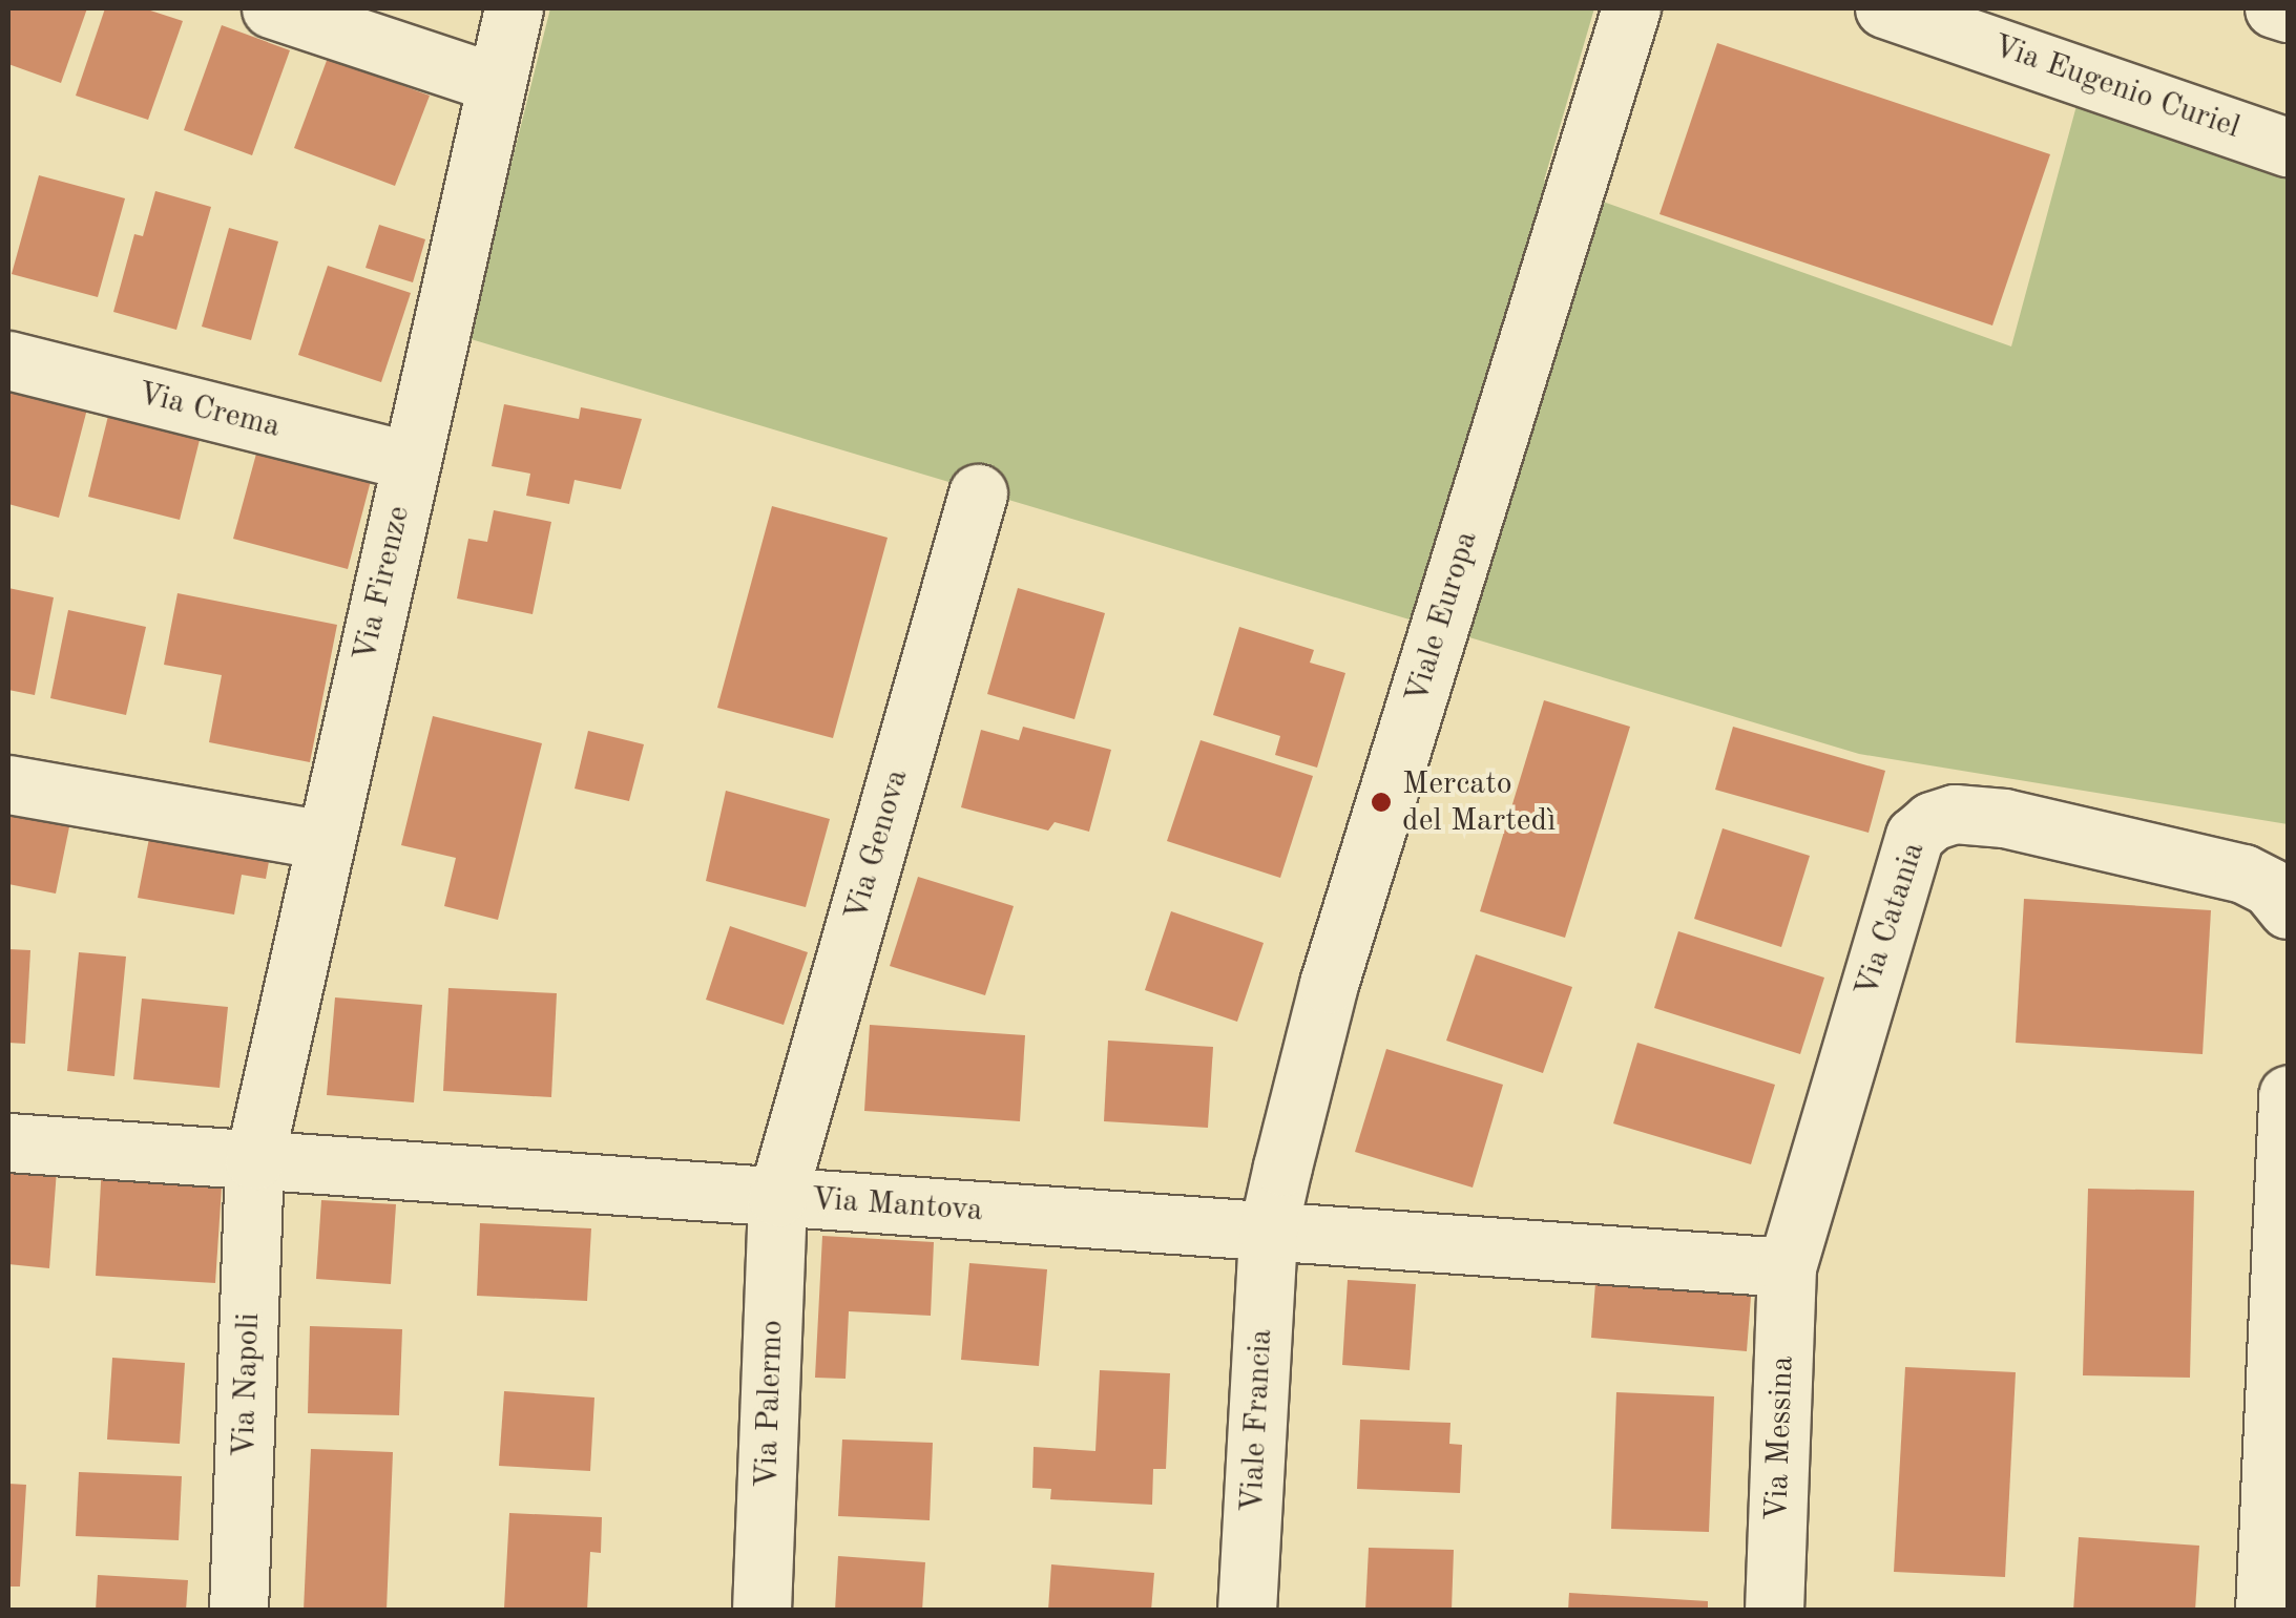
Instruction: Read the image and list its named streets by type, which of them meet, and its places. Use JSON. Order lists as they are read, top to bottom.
{
  "streets": {
    "street": [
      "Via Eugenio Curiel",
      "Via Crema",
      "Via Firenze",
      "Viale Europa",
      "Via Genova",
      "Via Catania",
      "Via Mantova",
      "Via Napoli",
      "Via Palermo",
      "Viale Francia",
      "Via Messina"
    ]
  },
  "crossings": [
    ["Via Crema", "Via Firenze"],
    ["Via Firenze", "Via Mantova"],
    ["Via Firenze", "Via Napoli"],
    ["Viale Europa", "Via Mantova"],
    ["Viale Europa", "Viale Francia"],
    ["Via Genova", "Via Mantova"],
    ["Via Genova", "Via Palermo"],
    ["Via Catania", "Via Mantova"],
    ["Via Catania", "Via Messina"],
    ["Via Mantova", "Via Napoli"],
    ["Via Mantova", "Via Palermo"],
    ["Via Mantova", "Viale Francia"],
    ["Via Mantova", "Via Messina"]
  ],
  "places": ["Mercato del Martedì"]
}
